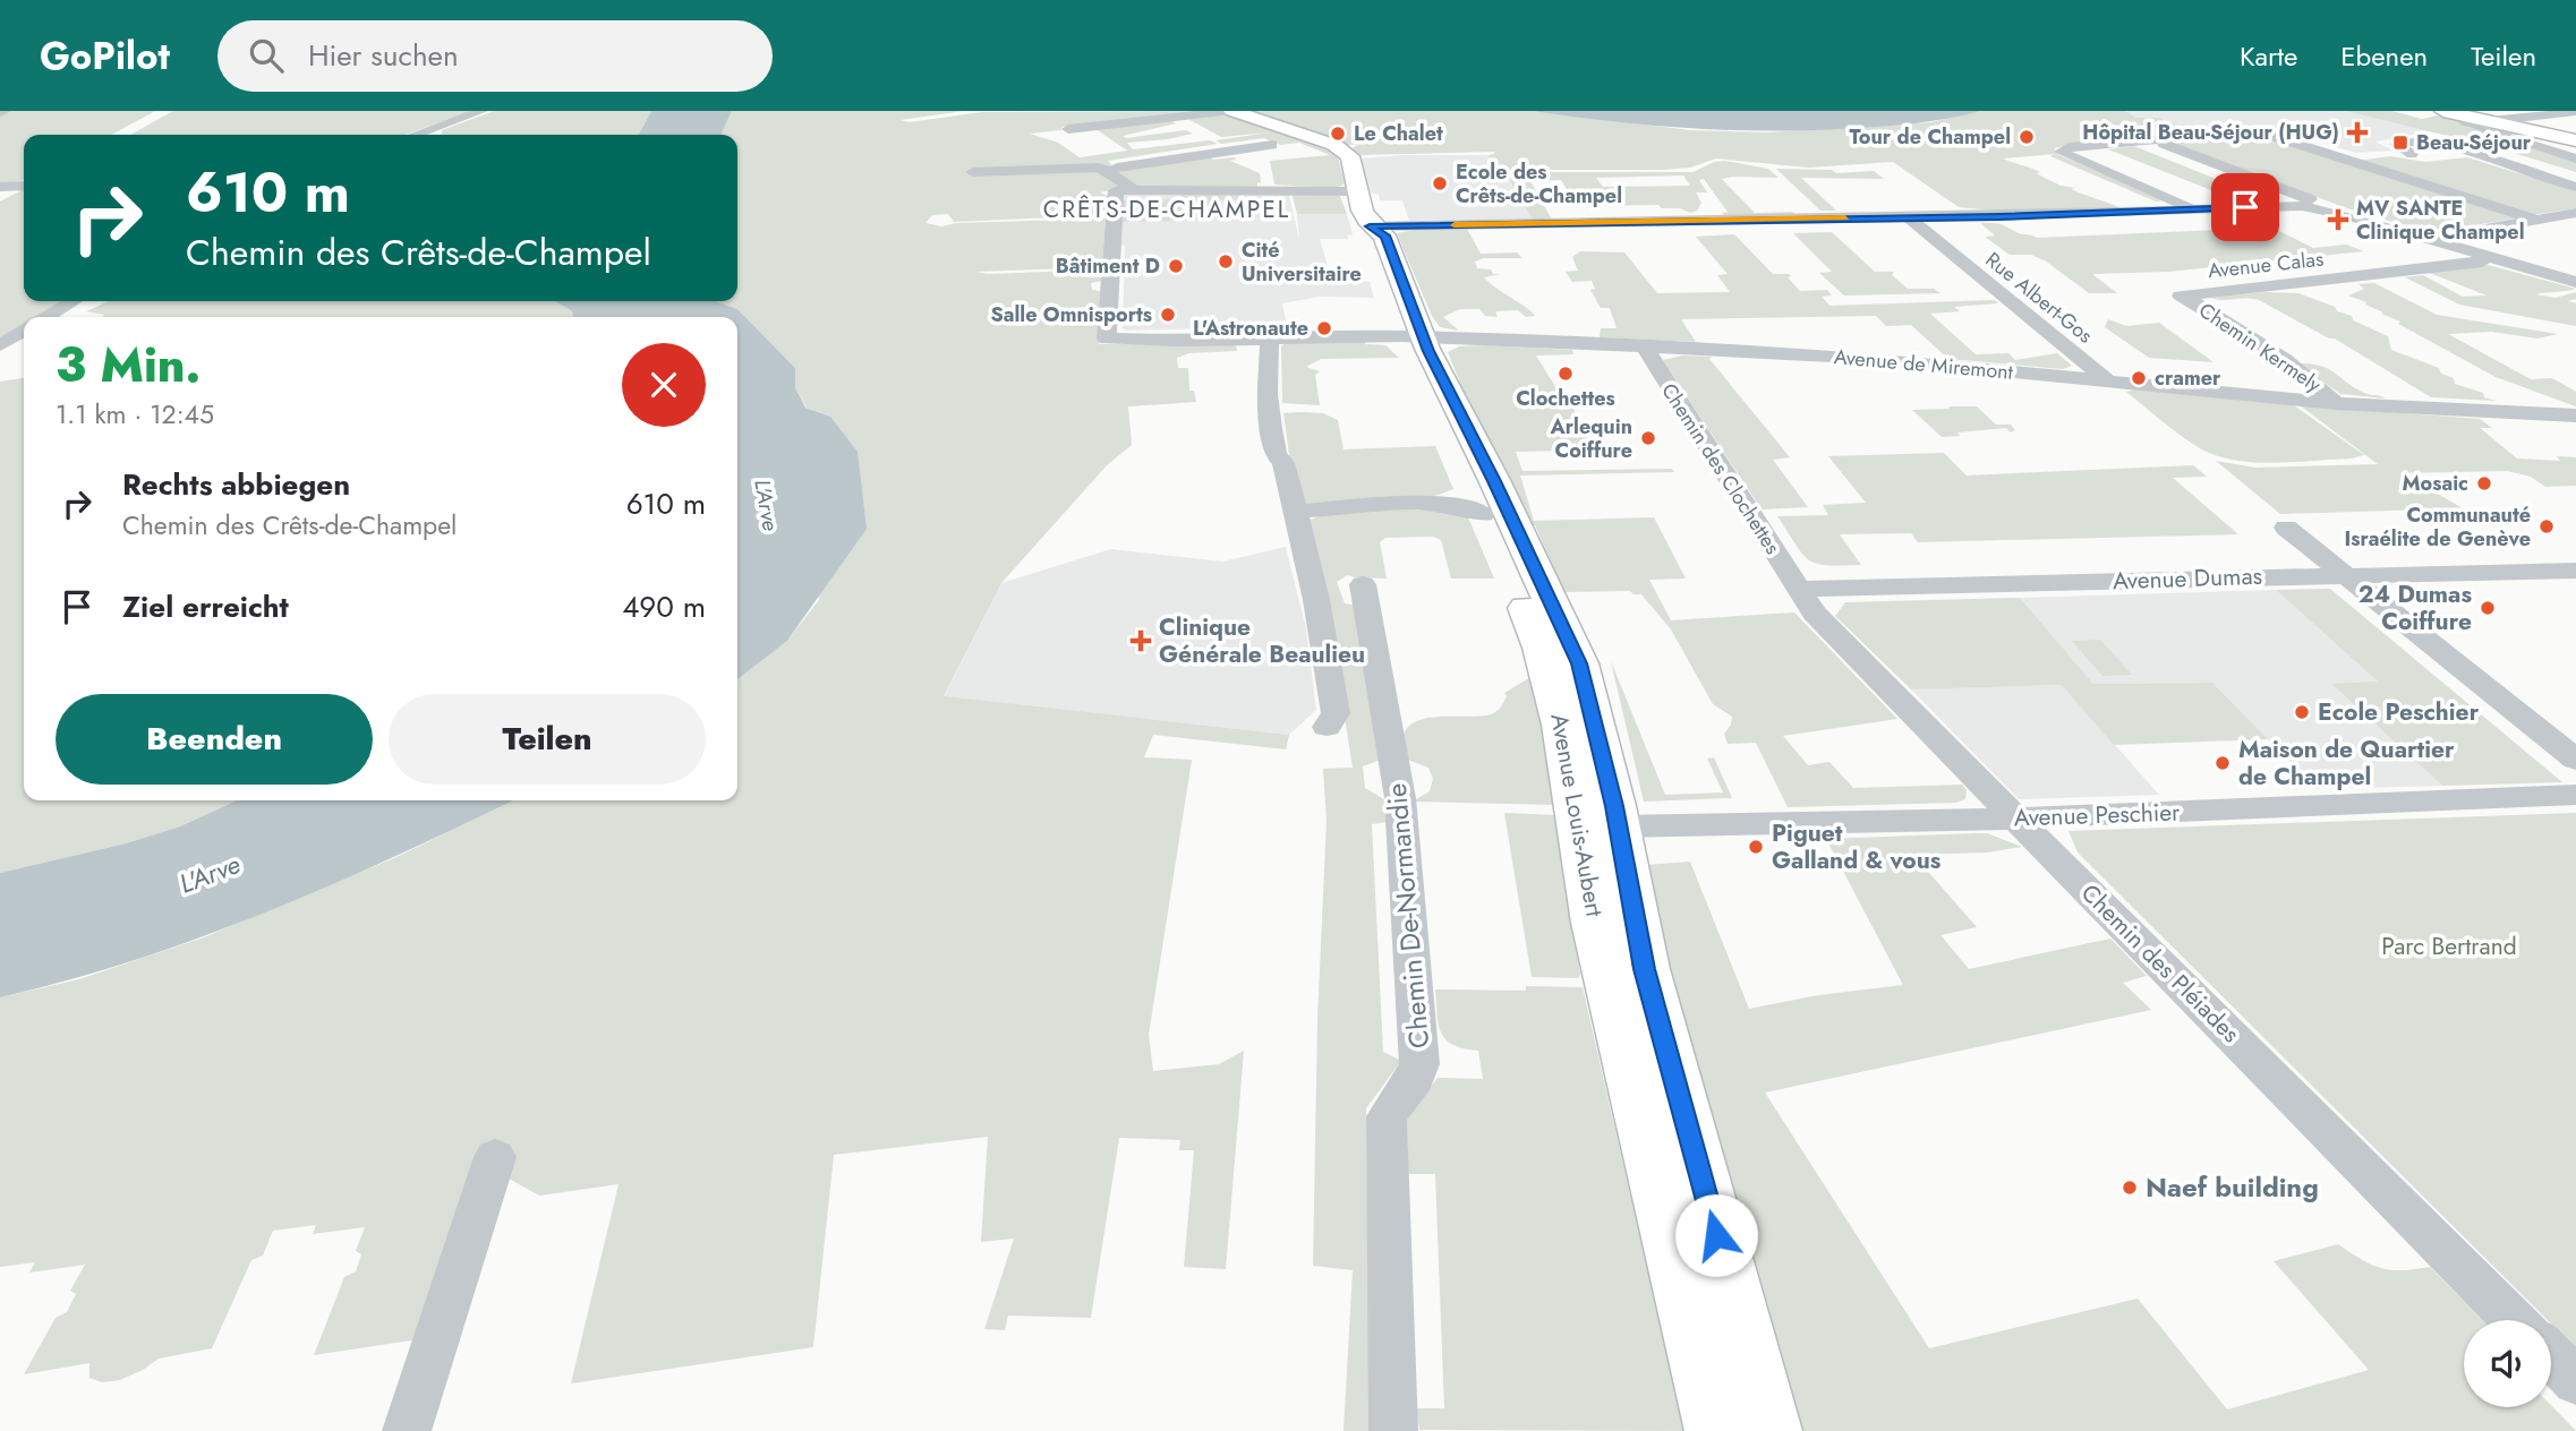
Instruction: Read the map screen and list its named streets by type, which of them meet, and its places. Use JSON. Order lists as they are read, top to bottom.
{
  "streets": {
    "main road": ["Avenue Louis-Aubert"],
    "street": [
      "Avenue Calas",
      "Rue Albert-Gos",
      "Chemin Kermely",
      "Avenue de Miremont",
      "Chemin des Clochettes",
      "Avenue Dumas",
      "Avenue Peschier",
      "Chemin De-Normandie",
      "Chemin des Pléiades"
    ]
  },
  "crossings": [
    ["Avenue Calas", "Chemin Kermely"],
    ["Rue Albert-Gos", "Avenue de Miremont"],
    ["Chemin Kermely", "Avenue de Miremont"],
    ["Avenue de Miremont", "Chemin des Clochettes"],
    ["Avenue de Miremont", "Avenue Louis-Aubert"],
    ["Chemin des Clochettes", "Avenue Dumas"],
    ["Chemin des Clochettes", "Chemin des Pléiades"],
    ["Avenue Dumas", "Chemin des Pléiades"],
    ["Avenue Louis-Aubert", "Avenue Peschier"],
    ["Avenue Peschier", "Chemin des Pléiades"]
  ],
  "districts": ["CRÊTS-DE-CHAMPEL"],
  "water": ["L'Arve"],
  "parks": ["Parc Bertrand"],
  "places": {
    "health": ["Hôpital Beau-Séjour (HUG)", "MV SANTE Clinique Champel", "Clinique Générale Beaulieu"],
    "other": [
      "Le Chalet",
      "Tour de Champel",
      "Ecole des Crêts-de-Champel",
      "Cité Universitaire",
      "Bâtiment D",
      "Salle Omnisports",
      "L'Astronaute",
      "Clochettes",
      "cramer",
      "Arlequin Coiffure",
      "Mosaic",
      "Communauté Israélite de Genève",
      "24 Dumas Coiffure",
      "Ecole Peschier",
      "Maison de Quartier de Champel",
      "Piguet Galland & vous",
      "Naef building"
    ],
    "transit": ["Beau-Séjour"]
  },
  "page": {
    "header": "GoPilot",
    "search": "Hier suchen",
    "nav": ["Karte", "Ebenen", "Teilen"],
    "turn": ["610 m", "Chemin des Crêts-de-Champel"],
    "heading": ["3 Min.", "1.1 km · 12:45"],
    "list": [
      {
        "name": "Rechts abbiegen",
        "note": "Chemin des Crêts-de-Champel",
        "value": "610 m"
      },
      {
        "name": "Ziel erreicht",
        "value": "490 m"
      }
    ],
    "buttons": ["Beenden", "Teilen"]
  }
}
